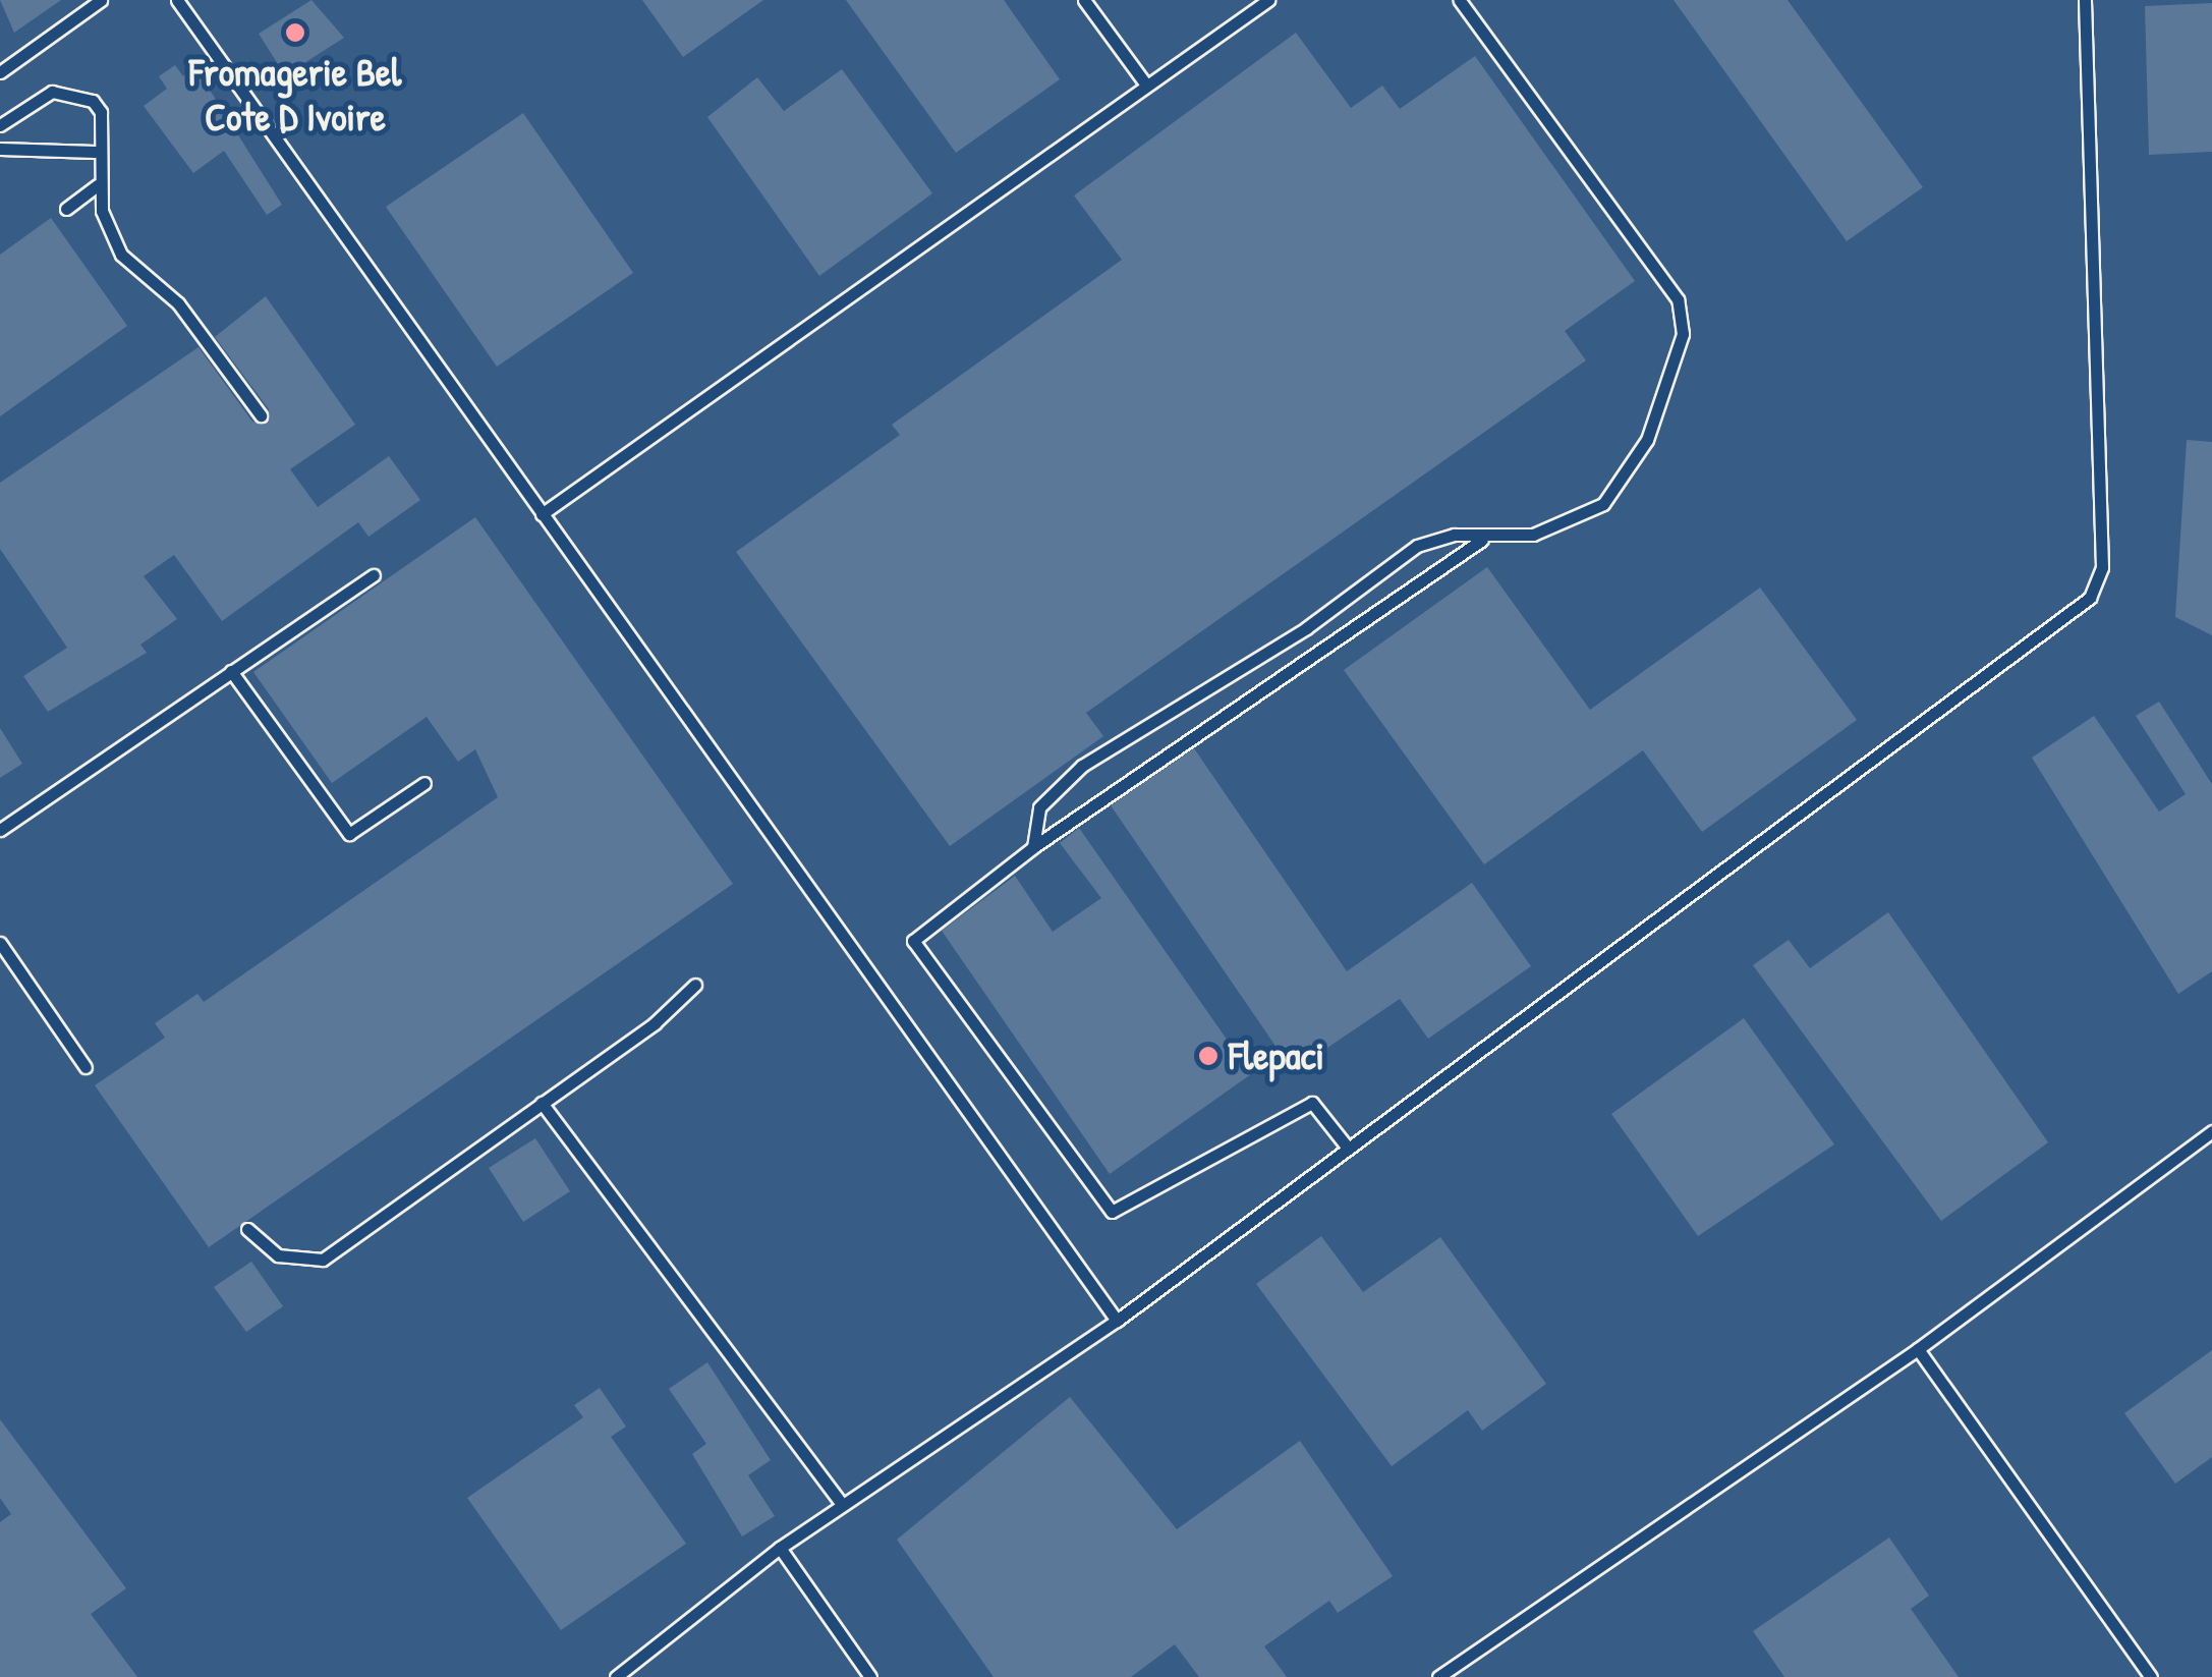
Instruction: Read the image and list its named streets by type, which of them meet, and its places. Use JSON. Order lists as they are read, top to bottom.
{
  "places": ["Fromagerie Bel Cote D Ivoire", "Flepaci"]
}
